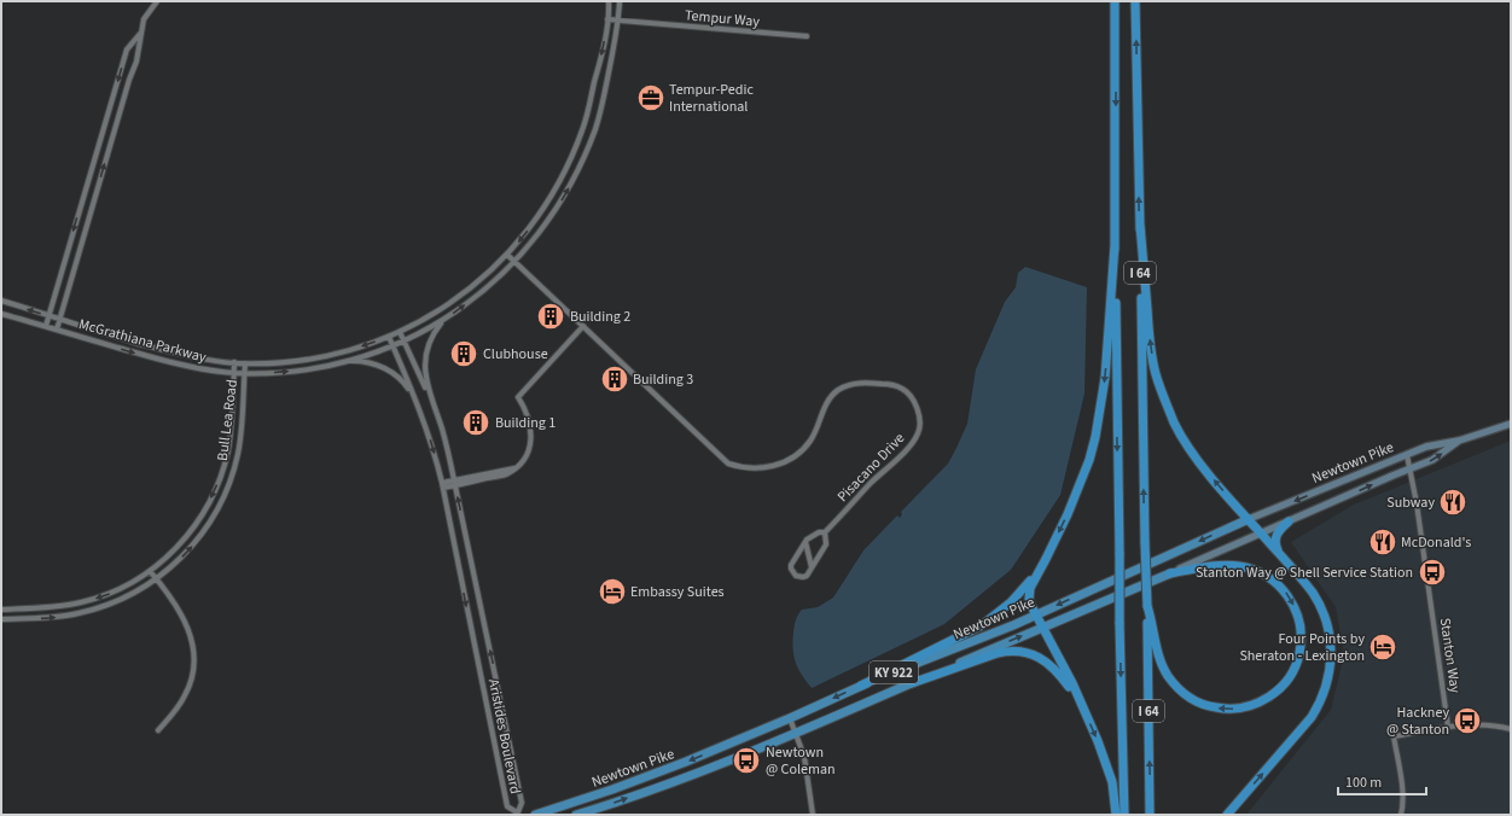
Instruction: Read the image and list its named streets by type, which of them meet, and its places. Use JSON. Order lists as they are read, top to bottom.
{
  "streets": {
    "highway": ["I 64", "Newtown Pike", "KY 922"],
    "street": [
      "Tempur Way",
      "McGrathiana Parkway",
      "Bull Lea Road",
      "Pisacano Drive",
      "Stanton Way",
      "Aristides Boulevard"
    ]
  },
  "crossings": [
    ["Tempur Way", "McGrathiana Parkway"],
    ["McGrathiana Parkway", "Bull Lea Road"],
    ["McGrathiana Parkway", "Pisacano Drive"],
    ["McGrathiana Parkway", "Aristides Boulevard"],
    ["Newtown Pike", "Stanton Way"]
  ],
  "places": {
    "office": ["Tempur-Pedic International"],
    "building": [
      "Building 2",
      "Clubhouse",
      "Building 3",
      "Building 1"
    ],
    "restaurant": ["Subway", "McDonald's"],
    "bus stop": ["Stanton Way @ Shell Service Station", "Hackney @ Stanton", "Newtown @ Coleman"],
    "hotel": ["Embassy Suites", "Four Points by Sheraton - Lexington"]
  },
  "scale_bar": "100 m"
}
